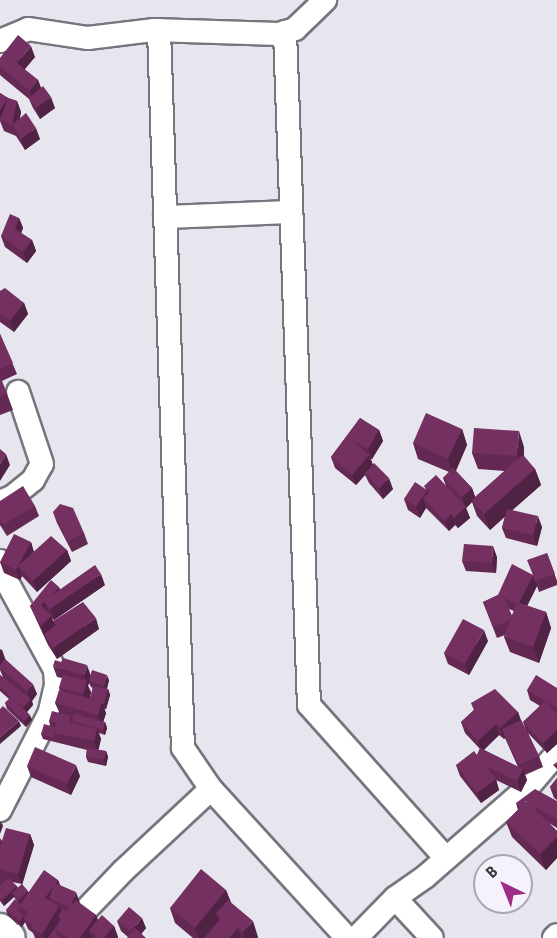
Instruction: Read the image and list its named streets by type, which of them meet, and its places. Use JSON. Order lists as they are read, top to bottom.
{
  "north": "top left"
}
